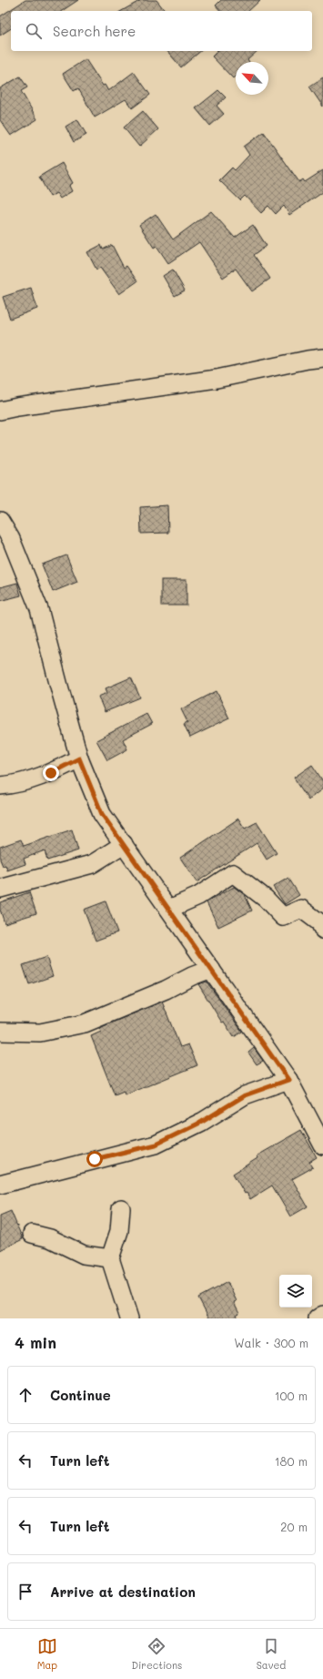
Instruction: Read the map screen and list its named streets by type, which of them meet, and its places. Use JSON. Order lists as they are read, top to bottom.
{
  "north": "top left",
  "page": {
    "search": "Search here",
    "heading": ["4 min", "Walk · 300 m"],
    "list": [
      ["Continue", "100 m"],
      ["Turn left", "180 m"],
      ["Turn left", "20 m"],
      "Arrive at destination"
    ],
    "nav": ["Map", "Directions", "Saved"]
  }
}
